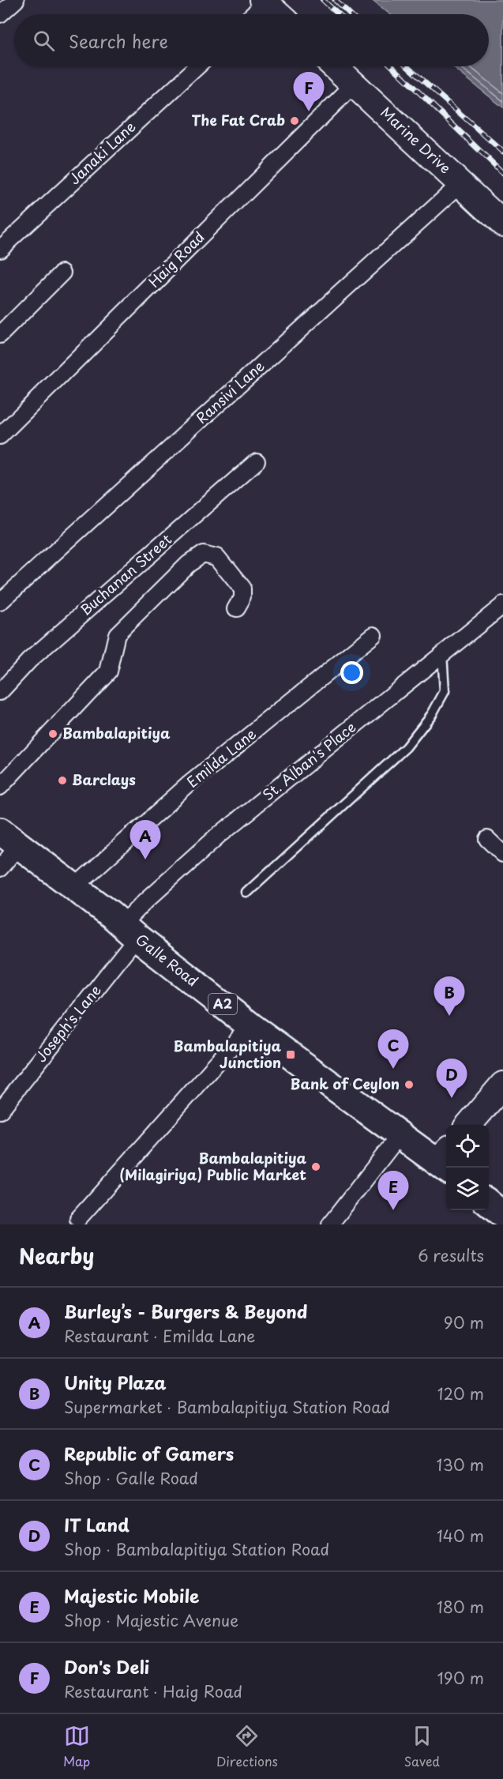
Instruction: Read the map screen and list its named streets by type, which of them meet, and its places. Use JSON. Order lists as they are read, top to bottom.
{
  "streets": {
    "highway": ["Galle Road", "A2"],
    "main road": ["Marine Drive"],
    "street": [
      "Janaki Lane",
      "Haig Road",
      "Ransivi Lane",
      "Buchanan Street",
      "Emilda Lane",
      "St. Alban's Place",
      "Joseph's Lane"
    ]
  },
  "crossings": [
    ["Marine Drive", "Haig Road"],
    ["Marine Drive", "Ransivi Lane"],
    ["Emilda Lane", "Galle Road"],
    ["St. Alban's Place", "Galle Road"],
    ["St. Alban's Place", "Joseph's Lane"],
    ["Galle Road", "Joseph's Lane"]
  ],
  "places": {
    "other": [
      "The Fat Crab",
      "Bambalapitiya",
      "Barclays",
      "Bank of Ceylon",
      "Bambalapitiya (Milagiriya) Public Market"
    ],
    "transit": ["Bambalapitiya Junction"]
  },
  "page": {
    "search": "Search here",
    "pins": [
      "F",
      "A",
      "B",
      "C",
      "D",
      "E"
    ],
    "heading": ["Nearby", "6 results"],
    "list": [
      {
        "mark": "A",
        "name": "Burley’s - Burgers & Beyond",
        "note": "Restaurant · Emilda Lane",
        "value": "90 m"
      },
      {
        "mark": "B",
        "name": "Unity Plaza",
        "note": "Supermarket · Bambalapitiya Station Road",
        "value": "120 m"
      },
      {
        "mark": "C",
        "name": "Republic of Gamers",
        "note": "Shop · Galle Road",
        "value": "130 m"
      },
      {
        "mark": "D",
        "name": "IT Land",
        "note": "Shop · Bambalapitiya Station Road",
        "value": "140 m"
      },
      {
        "mark": "E",
        "name": "Majestic Mobile",
        "note": "Shop · Majestic Avenue",
        "value": "180 m"
      },
      {
        "mark": "F",
        "name": "Don's Deli",
        "note": "Restaurant · Haig Road",
        "value": "190 m"
      }
    ],
    "nav": ["Map", "Directions", "Saved"]
  }
}
